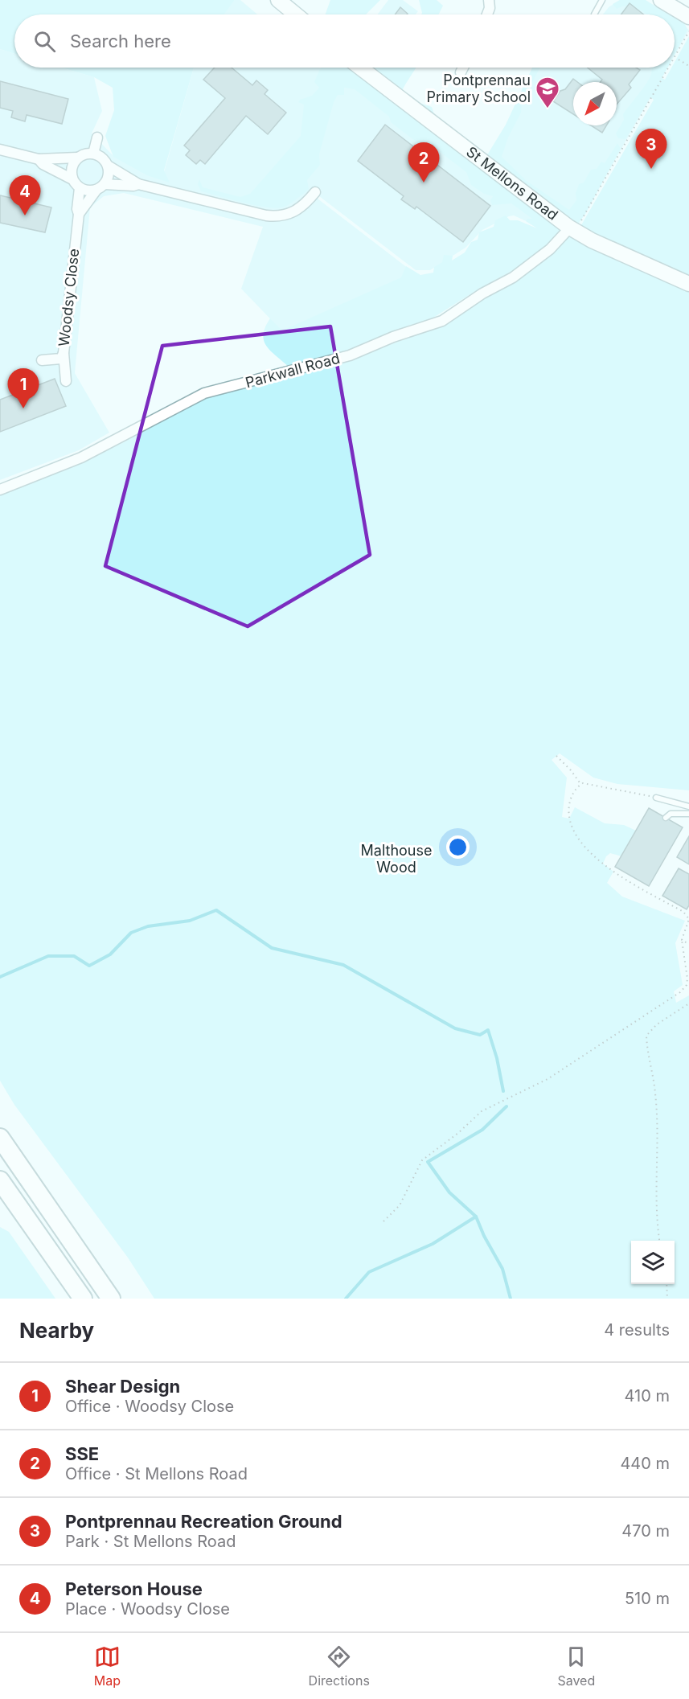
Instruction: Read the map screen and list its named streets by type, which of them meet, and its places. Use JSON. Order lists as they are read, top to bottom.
{
  "streets": {
    "main road": ["St Mellons Road"],
    "street": ["Woodsy Close", "Parkwall Road"]
  },
  "crossings": [
    ["St Mellons Road", "Parkwall Road"]
  ],
  "parks": ["Malthouse Wood"],
  "places": {
    "school or university": ["Pontprennau Primary School"]
  },
  "north": "bottom left",
  "page": {
    "search": "Search here",
    "pins": [
      "3",
      "2",
      "4",
      "1"
    ],
    "heading": ["Nearby", "4 results"],
    "list": [
      {
        "mark": "1",
        "name": "Shear Design",
        "note": "Office · Woodsy Close",
        "value": "410 m"
      },
      {
        "mark": "2",
        "name": "SSE",
        "note": "Office · St Mellons Road",
        "value": "440 m"
      },
      {
        "mark": "3",
        "name": "Pontprennau Recreation Ground",
        "note": "Park · St Mellons Road",
        "value": "470 m"
      },
      {
        "mark": "4",
        "name": "Peterson House",
        "note": "Place · Woodsy Close",
        "value": "510 m"
      }
    ],
    "nav": ["Map", "Directions", "Saved"]
  }
}
